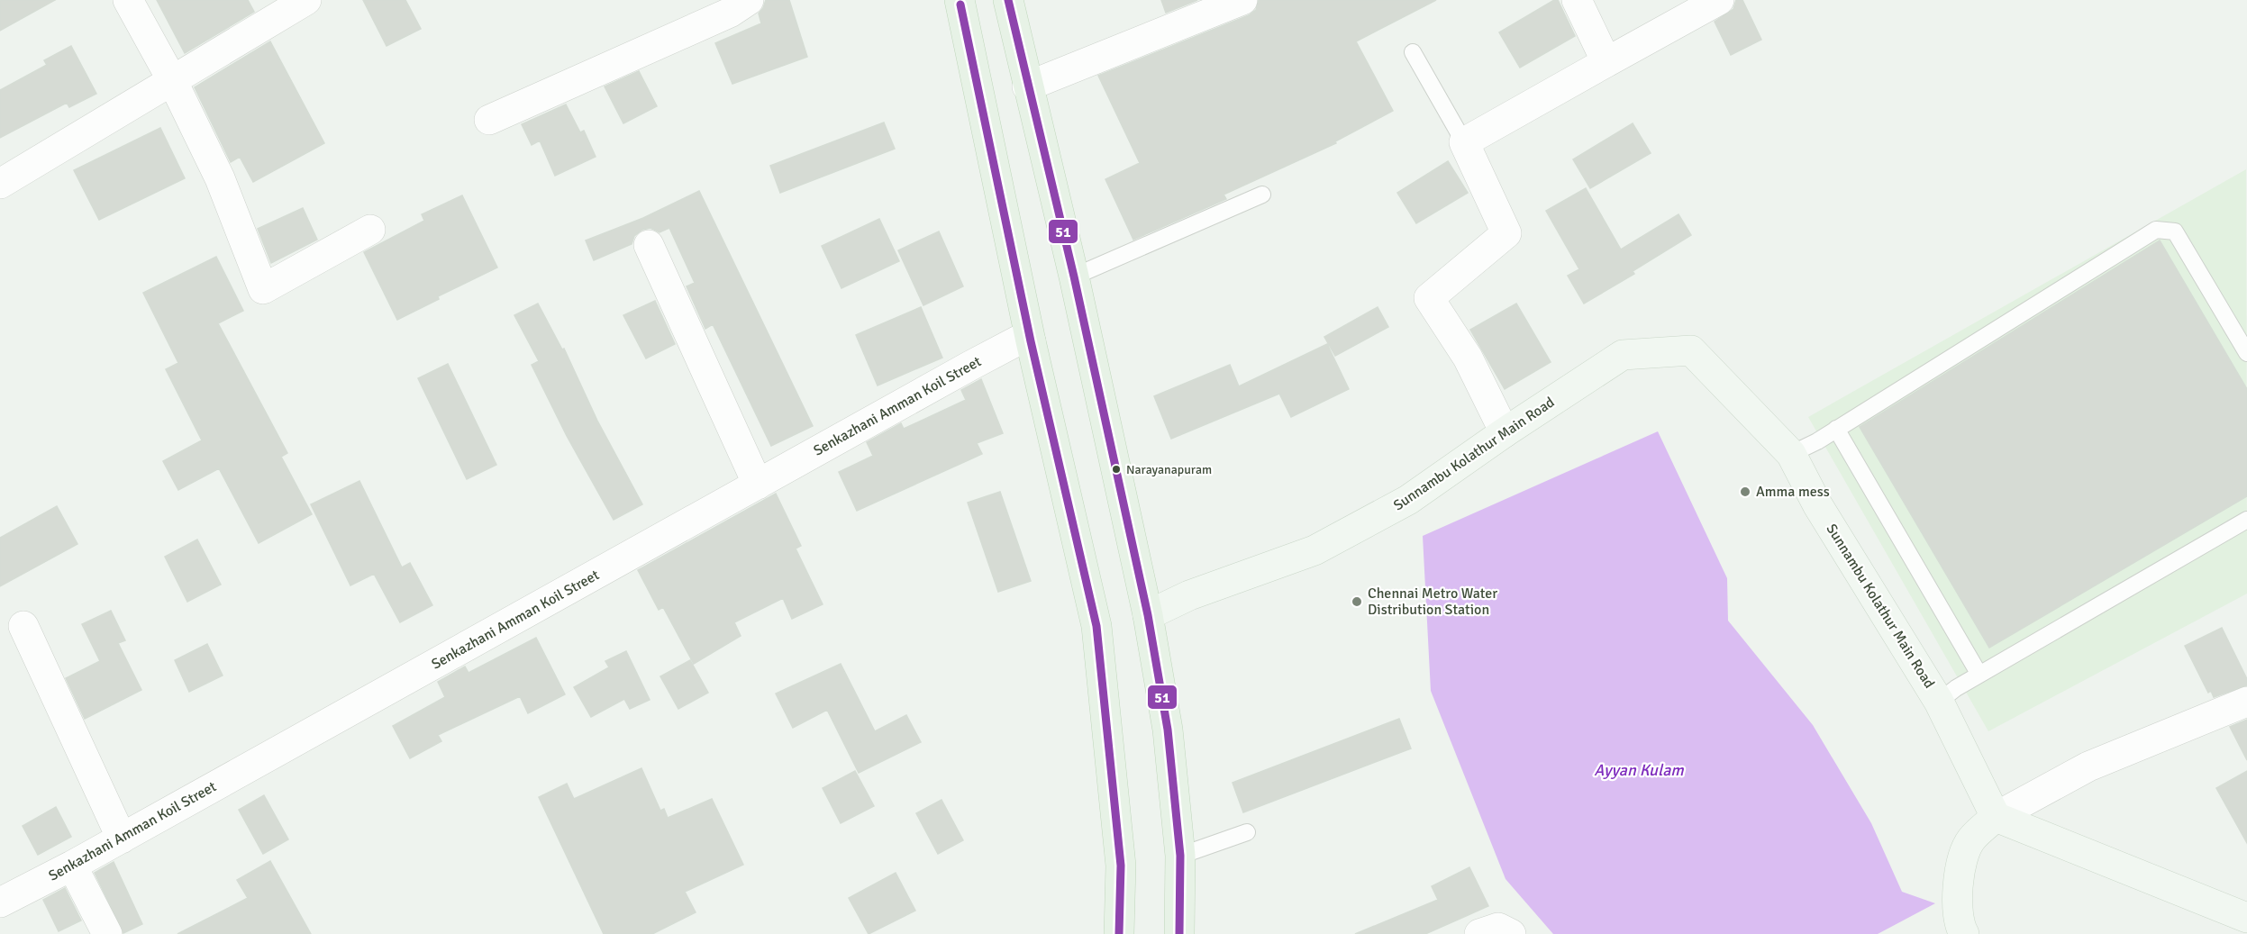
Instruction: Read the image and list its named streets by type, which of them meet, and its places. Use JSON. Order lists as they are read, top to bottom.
{
  "streets": {
    "street": ["Senkazhani Amman Koil Street", "Sunnambu Kolathur Main Road"]
  },
  "water": ["Ayyan Kulam"],
  "places": ["Narayanapuram", "Amma mess", "Chennai Metro Water Distribution Station"],
  "lines": ["transit line 51"]
}
